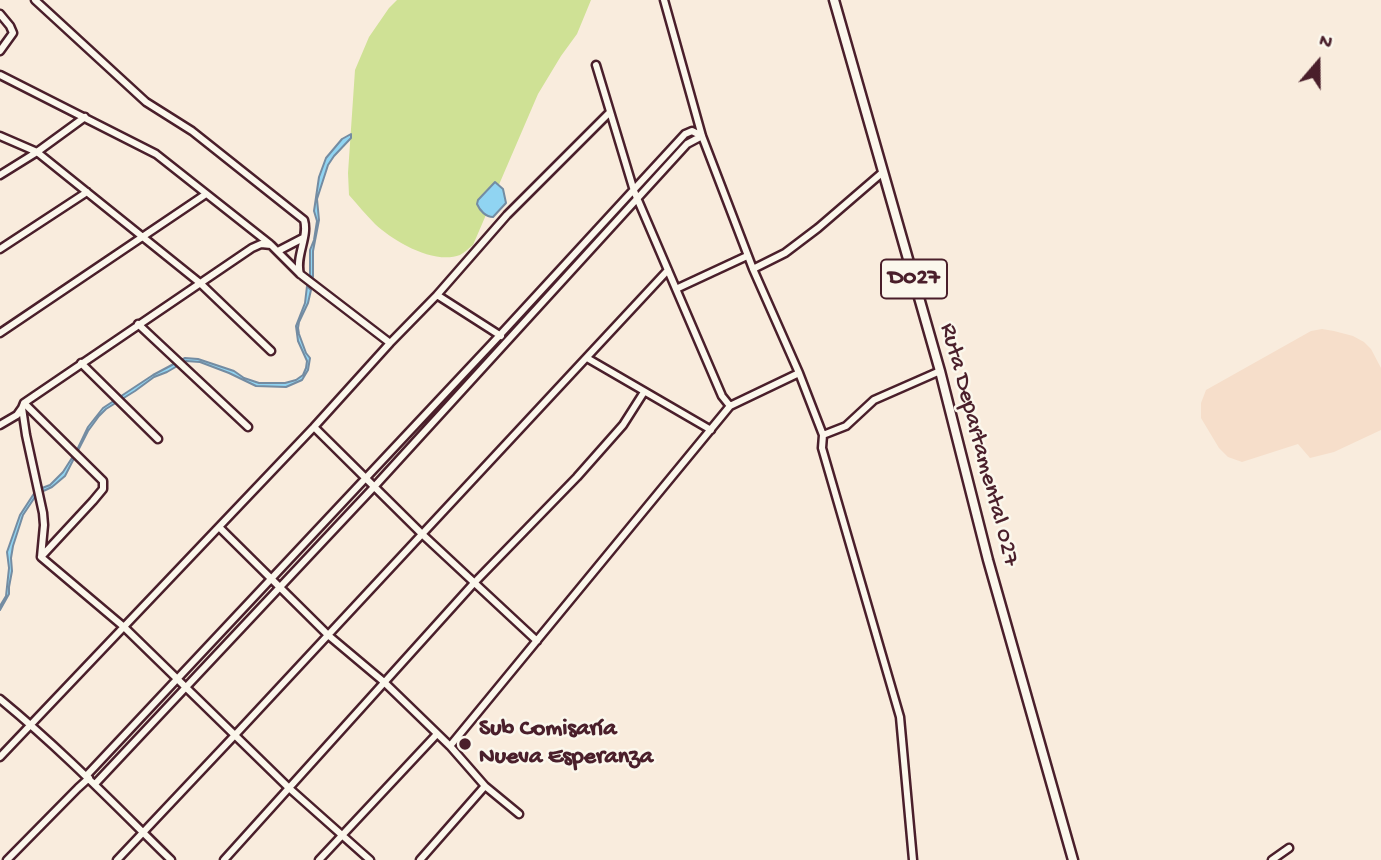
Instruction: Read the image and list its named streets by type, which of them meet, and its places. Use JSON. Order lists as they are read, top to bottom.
{
  "streets": {
    "main road": ["D027", "Ruta Departamental 027"]
  },
  "places": ["Sub Comisaría Nueva Esperanza"],
  "north": "top"
}
